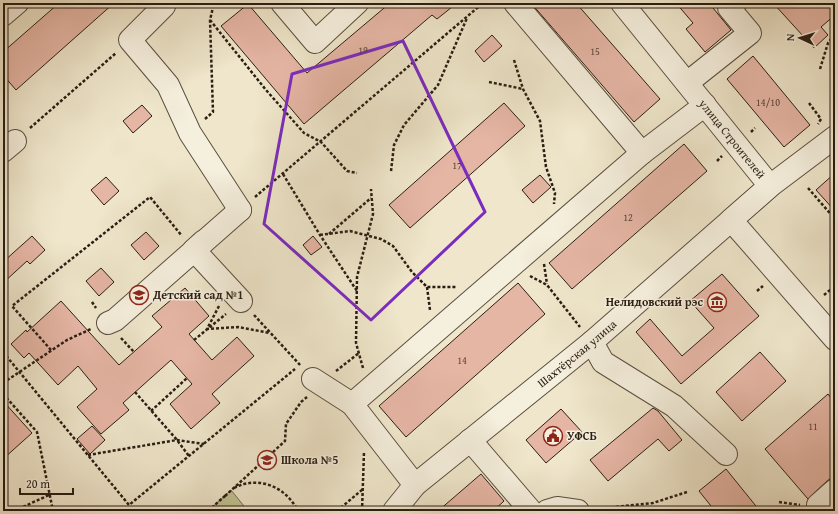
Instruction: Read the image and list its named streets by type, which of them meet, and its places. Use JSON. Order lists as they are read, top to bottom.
{
  "streets": {
    "street": ["улица Строителей", "Шахтёрская улица"]
  },
  "crossings": [
    ["улица Строителей", "Шахтёрская улица"]
  ],
  "places": {
    "school or university": ["Детский сад №1", "Школа №5"],
    "museum": ["Нелидовский рэс"],
    "public building": ["УФСБ"]
  },
  "house_numbers": [
    "19",
    "15",
    "14/10",
    "17",
    "12",
    "14",
    "11"
  ],
  "scale_bar": "20 m",
  "north": "left"
}
